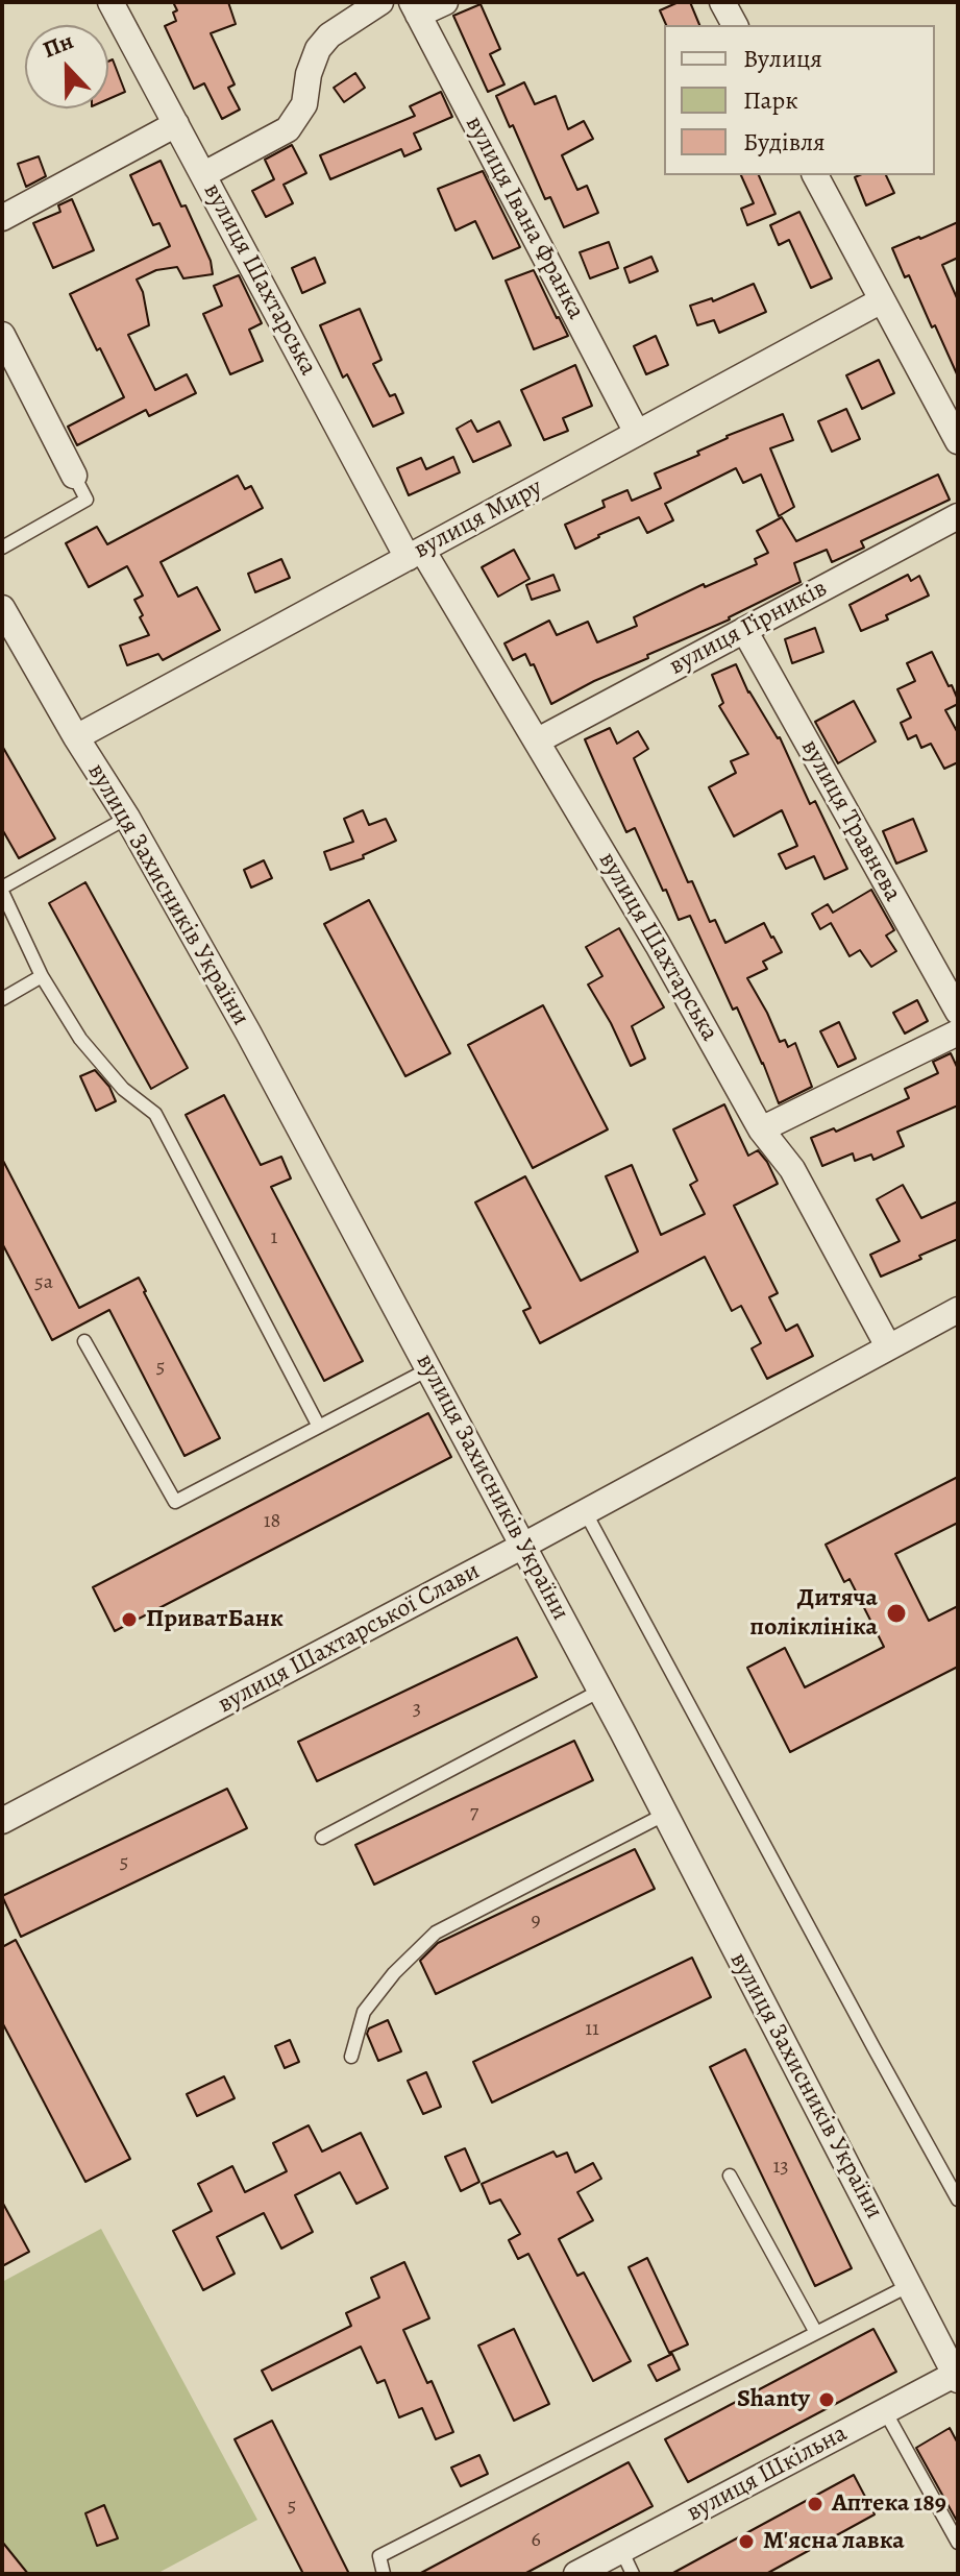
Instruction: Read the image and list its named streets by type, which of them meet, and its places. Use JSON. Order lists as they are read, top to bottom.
{
  "streets": {
    "street": [
      "вулиця Івана Франка",
      "вулиця Шахтарська",
      "вулиця Миру",
      "вулиця Гірників",
      "вулиця Травнева",
      "вулиця Захисників України",
      "вулиця Шахтарської Слави",
      "вулиця Шкільна"
    ]
  },
  "crossings": [
    ["вулиця Івана Франка", "вулиця Миру"],
    ["вулиця Шахтарська", "вулиця Миру"],
    ["вулиця Шахтарська", "вулиця Гірників"],
    ["вулиця Шахтарська", "вулиця Шахтарської Слави"],
    ["вулиця Миру", "вулиця Захисників України"],
    ["вулиця Гірників", "вулиця Травнева"],
    ["вулиця Захисників України", "вулиця Шахтарської Слави"],
    ["вулиця Захисників України", "вулиця Шкільна"]
  ],
  "places": [
    "Дитяча поліклініка",
    "ПриватБанк",
    "Shanty",
    "Аптека 189",
    "М'ясна лавка"
  ],
  "house_numbers": [
    "1",
    "5а",
    "5",
    "18",
    "3",
    "7",
    "5",
    "9",
    "11",
    "13",
    "5",
    "6"
  ],
  "legend": ["Вулиця", "Парк", "Будівля"],
  "north": "top"
}
